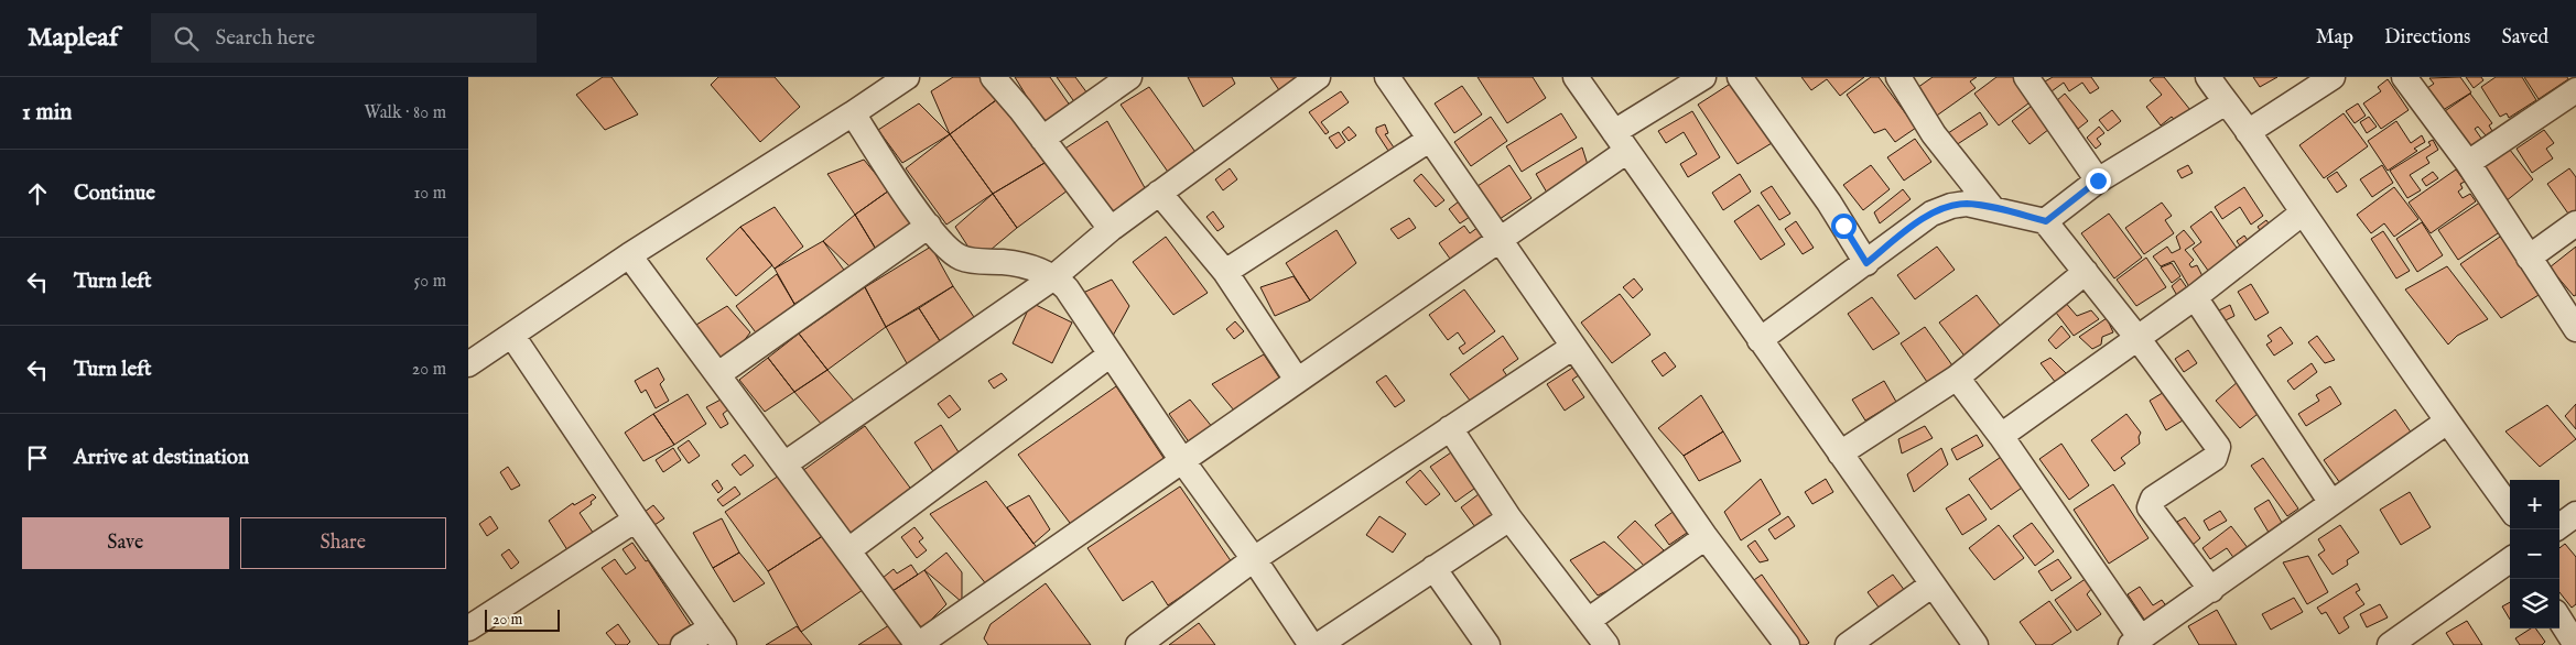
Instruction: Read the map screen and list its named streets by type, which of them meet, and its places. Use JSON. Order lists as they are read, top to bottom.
{
  "scale_bar": "20 m",
  "page": {
    "header": "Mapleaf",
    "search": "Search here",
    "nav": ["Map", "Directions", "Saved"],
    "heading": ["1 min", "Walk · 80 m"],
    "list": [
      ["Continue", "10 m"],
      ["Turn left", "50 m"],
      ["Turn left", "20 m"],
      "Arrive at destination"
    ],
    "map_buttons": ["+", "−"],
    "buttons": ["Save", "Share"],
    "scale": "20 m"
  }
}
